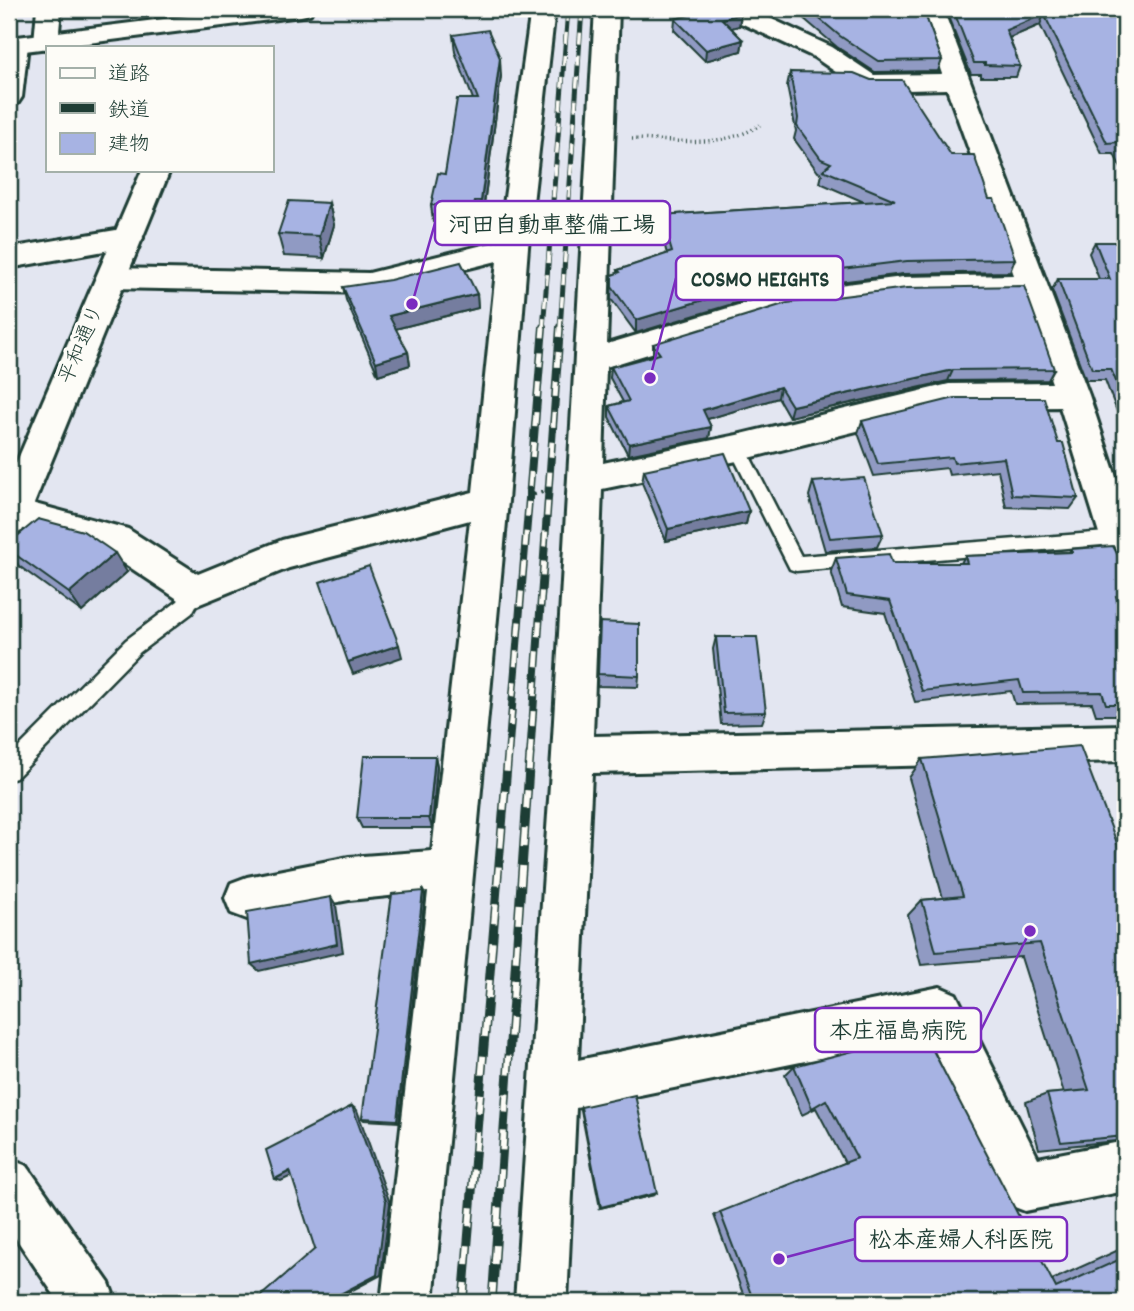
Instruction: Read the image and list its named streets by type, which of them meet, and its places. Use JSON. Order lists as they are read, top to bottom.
{
  "streets": {
    "street": ["平和通り"]
  },
  "places": [
    "河田自動車整備工場",
    "COSMO HEIGHTS",
    "本庄福島病院",
    "松本産婦人科医院"
  ],
  "legend": ["道路", "鉄道", "建物"]
}
